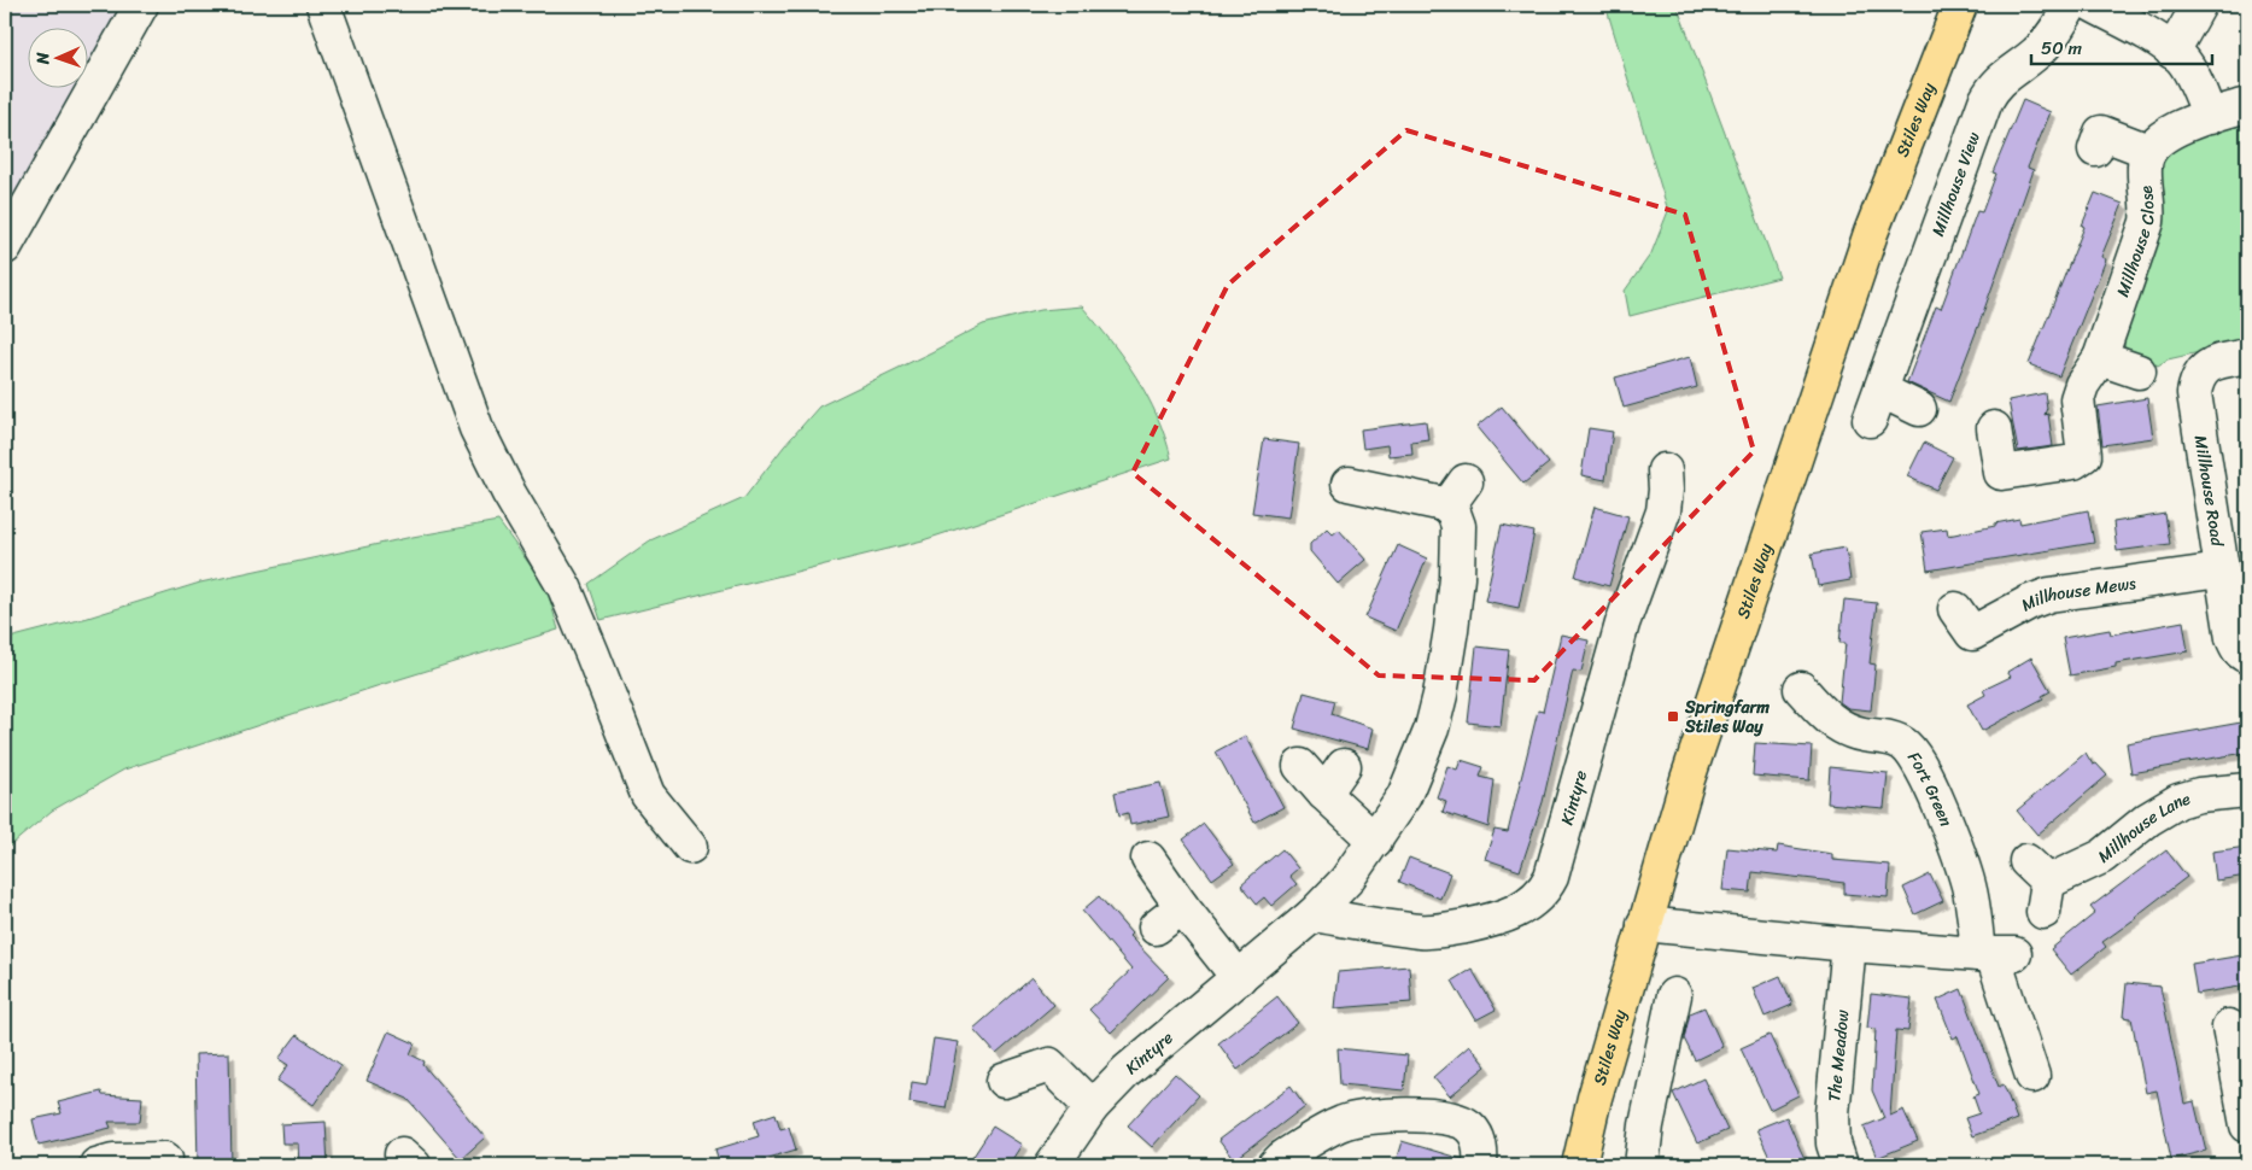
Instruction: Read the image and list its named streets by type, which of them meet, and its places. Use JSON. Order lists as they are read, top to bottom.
{
  "streets": {
    "main road": ["Stiles Way"],
    "street": [
      "Millhouse View",
      "Millhouse Close",
      "Millhouse Road",
      "Millhouse Mews",
      "Fort Green",
      "Kintyre",
      "Millhouse Lane",
      "The Meadow"
    ]
  },
  "crossings": [
    ["Millhouse Road", "Millhouse Mews"]
  ],
  "places": {
    "transit": ["Springfarm Stiles Way"]
  },
  "scale_bar": "50 m",
  "north": "left"
}
